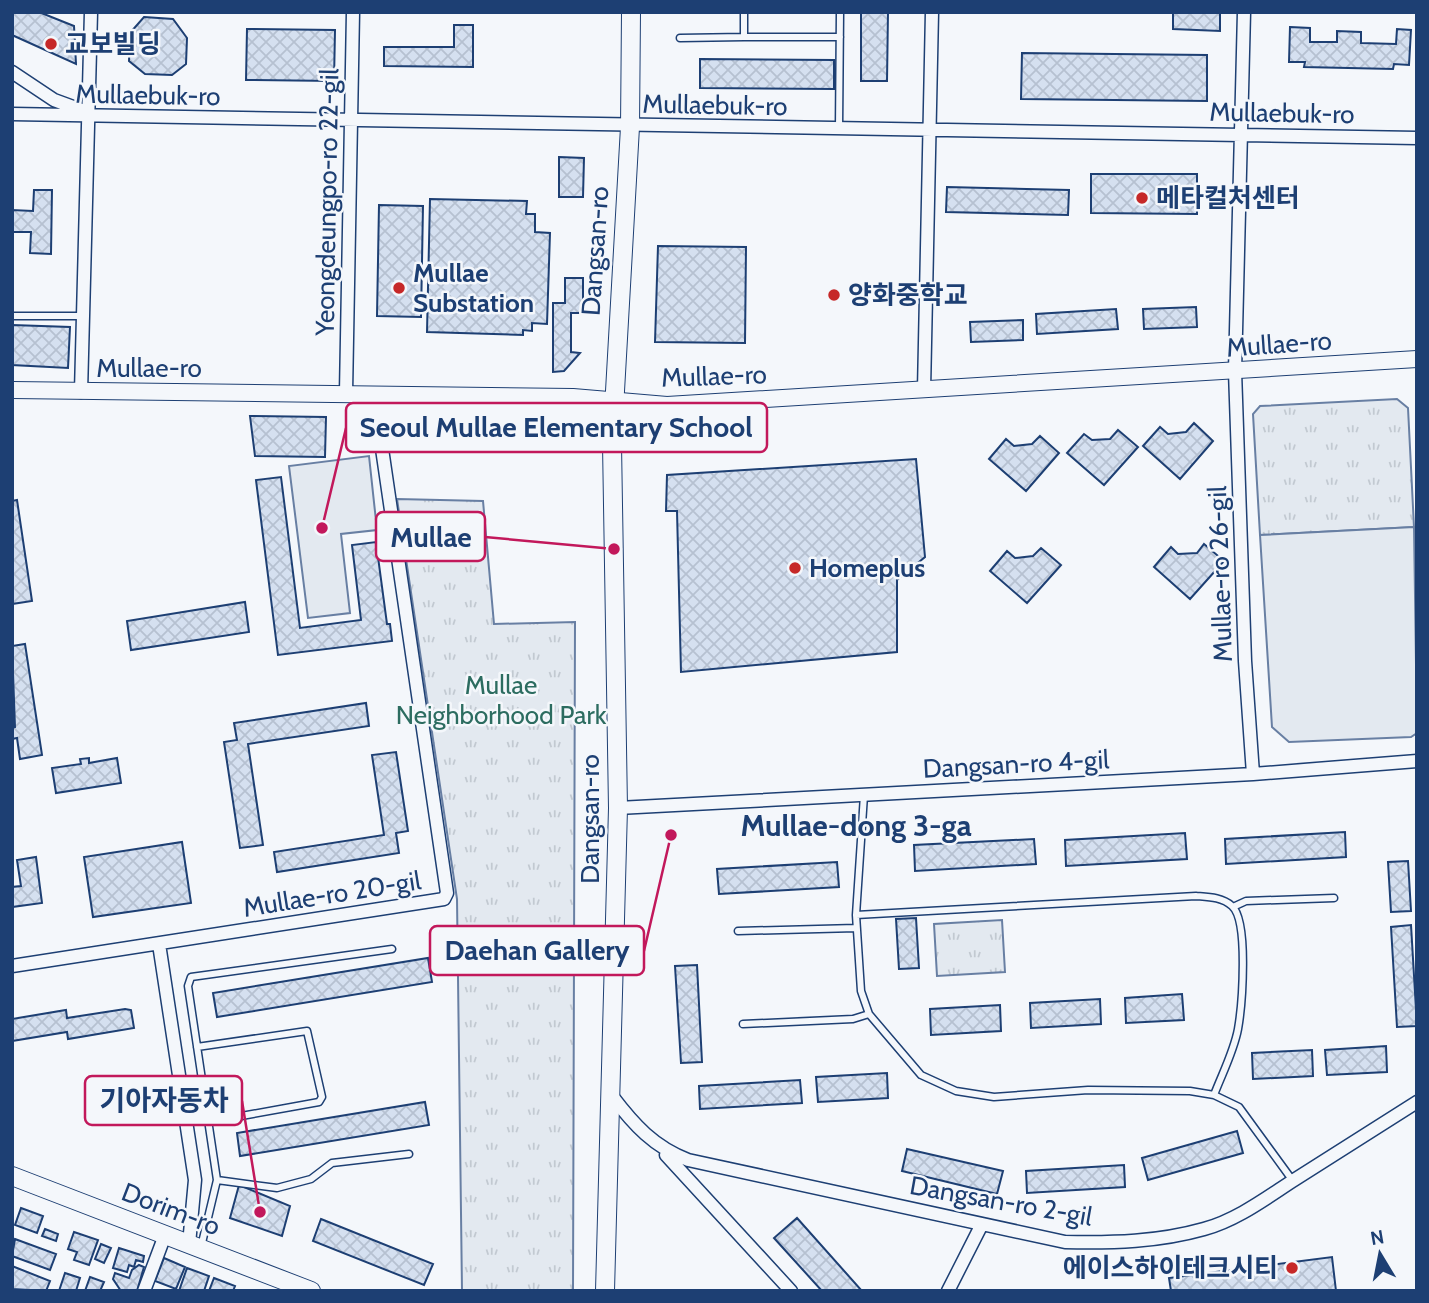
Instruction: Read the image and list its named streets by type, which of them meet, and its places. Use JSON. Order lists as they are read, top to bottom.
{
  "streets": {
    "main road": ["Dangsan-ro", "Dorim-ro"],
    "street": [
      "Mullaebuk-ro",
      "Yeongdeungpo-ro 22-gil",
      "Mullae-ro",
      "Mullae-ro 26-gil",
      "Dangsan-ro 4-gil",
      "Mullae-ro 20-gil",
      "Dangsan-ro 2-gil"
    ]
  },
  "crossings": [
    ["Mullaebuk-ro", "Yeongdeungpo-ro 22-gil"],
    ["Mullaebuk-ro", "Dangsan-ro"],
    ["Mullaebuk-ro", "Mullae-ro 26-gil"],
    ["Yeongdeungpo-ro 22-gil", "Mullae-ro"],
    ["Dangsan-ro", "Mullae-ro"],
    ["Dangsan-ro", "Dangsan-ro 4-gil"],
    ["Dangsan-ro", "Dangsan-ro 2-gil"],
    ["Mullae-ro", "Mullae-ro 26-gil"],
    ["Mullae-ro", "Mullae-ro 20-gil"],
    ["Mullae-ro 26-gil", "Dangsan-ro 4-gil"]
  ],
  "districts": ["Mullae-dong 3-ga"],
  "parks": ["Mullae Neighborhood Park"],
  "places": [
    "교보빌딩",
    "메타컬처센터",
    "Mullae Substation",
    "양화중학교",
    "Seoul Mullae Elementary School",
    "Mullae",
    "Homeplus",
    "Daehan Gallery",
    "기아자동차",
    "에이스하이테크시티"
  ],
  "north": "top"
}
